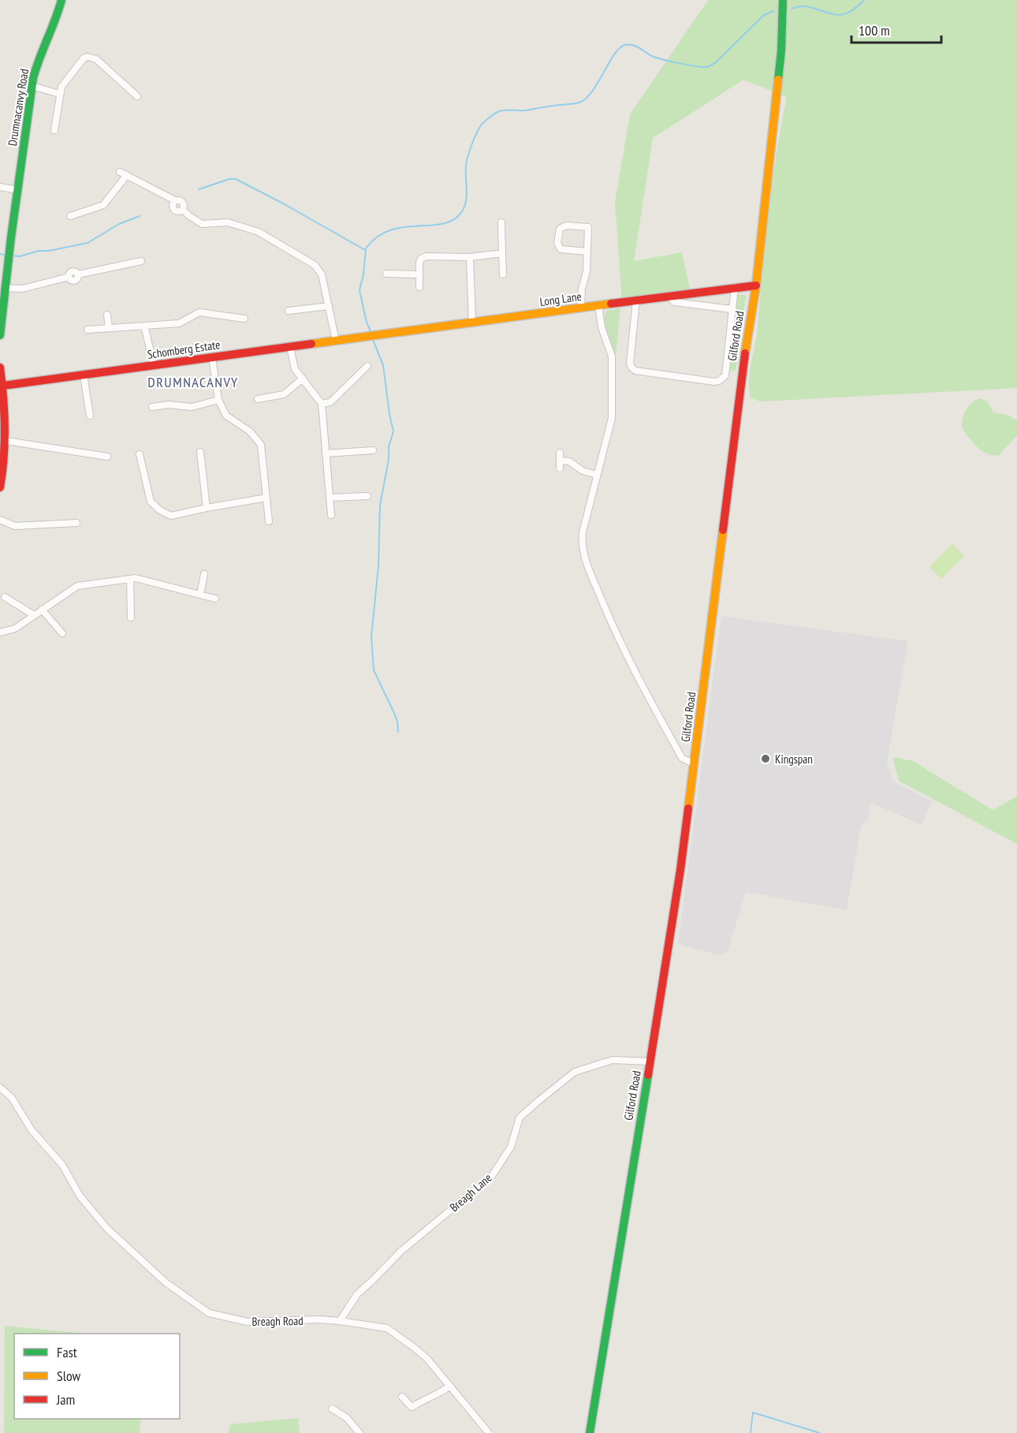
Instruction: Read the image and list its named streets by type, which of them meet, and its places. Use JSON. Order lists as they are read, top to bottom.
{
  "streets": {
    "main road": [
      "Drumnacanvy Road",
      "Long Lane",
      "Gilford Road",
      "Schomberg Estate"
    ],
    "street": ["Breagh Lane", "Breagh Road"]
  },
  "crossings": [
    ["Long Lane", "Gilford Road"],
    ["Long Lane", "Schomberg Estate"],
    ["Gilford Road", "Breagh Lane"],
    ["Breagh Lane", "Breagh Road"]
  ],
  "districts": ["DRUMNACANVY"],
  "places": ["Kingspan"],
  "legend": ["Fast", "Slow", "Jam"],
  "scale_bar": "100 m"
}
